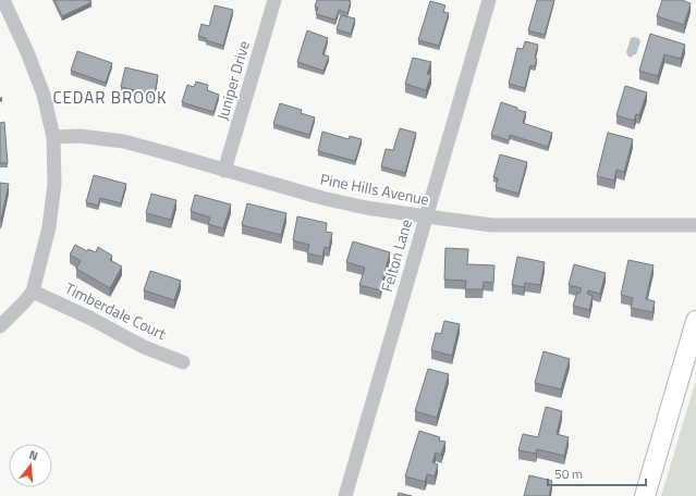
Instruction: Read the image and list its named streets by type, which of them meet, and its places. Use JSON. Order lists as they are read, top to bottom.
{
  "streets": {
    "street": [
      "Juniper Drive",
      "Pine Hills Avenue",
      "Felton Lane",
      "Timberdale Court"
    ]
  },
  "crossings": [
    ["Juniper Drive", "Pine Hills Avenue"],
    ["Pine Hills Avenue", "Felton Lane"]
  ],
  "districts": ["CEDAR BROOK"],
  "scale_bar": "50 m",
  "north": "top"
}
